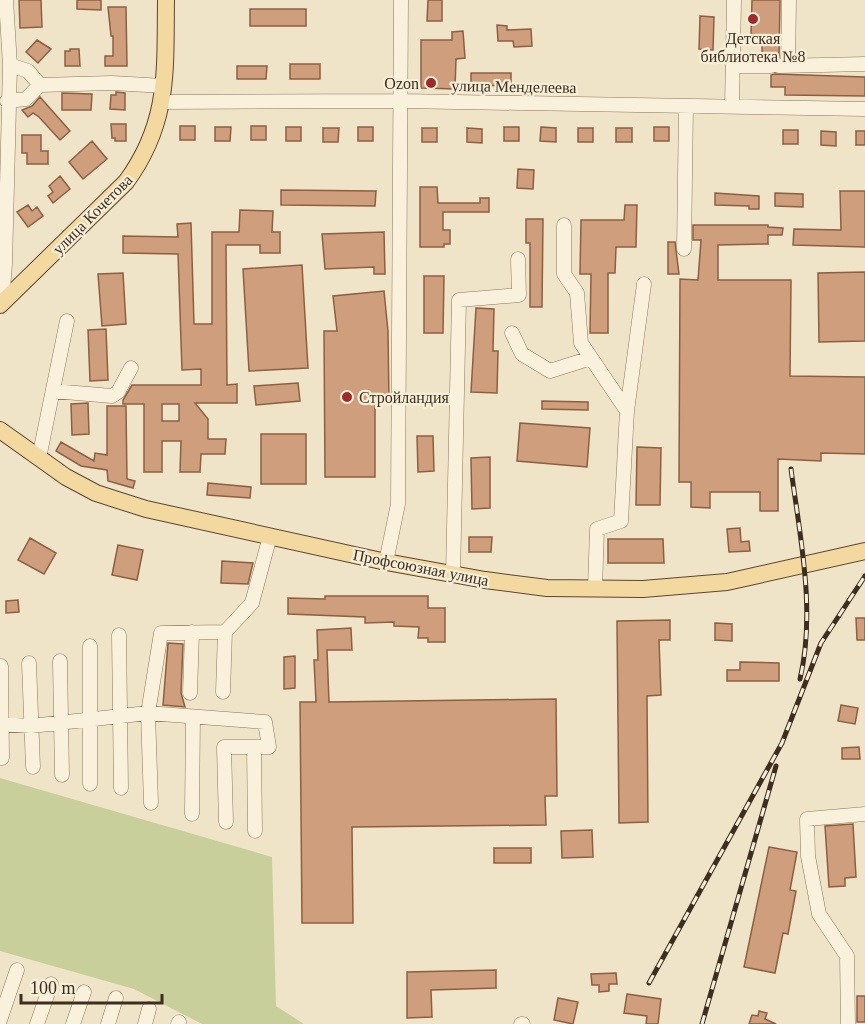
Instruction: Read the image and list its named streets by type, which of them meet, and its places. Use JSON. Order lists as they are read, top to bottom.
{
  "streets": {
    "main road": ["улица Кочетова", "Профсоюзная улица"],
    "street": ["улица Менделеева"]
  },
  "crossings": [
    ["улица Менделеева", "улица Кочетова"]
  ],
  "places": ["Детская библиотека №8", "Ozon", "Стройландия"],
  "scale_bar": "100 m"
}
